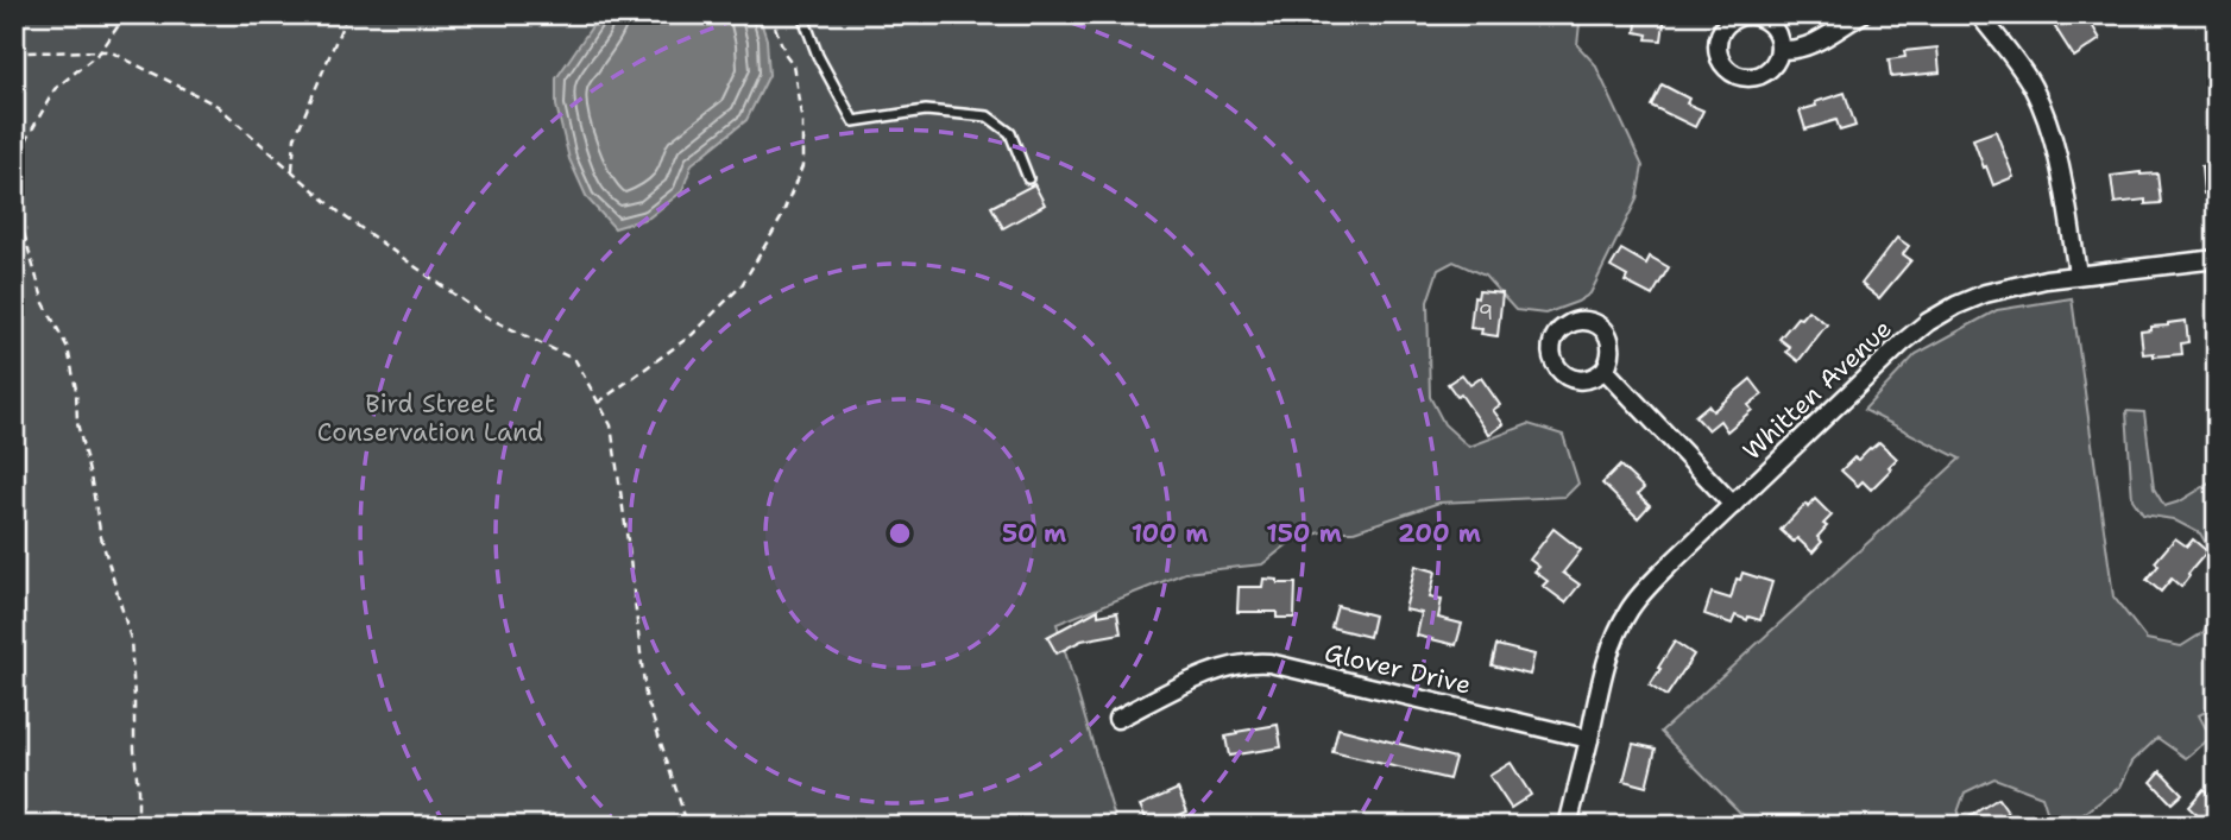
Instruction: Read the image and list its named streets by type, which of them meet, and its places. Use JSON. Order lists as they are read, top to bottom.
{
  "streets": {
    "street": ["Whitten Avenue", "Glover Drive"]
  },
  "crossings": [
    ["Whitten Avenue", "Glover Drive"]
  ],
  "parks": ["Bird Street Conservation Land"],
  "house_numbers": ["9"],
  "rings": [
    "50 m",
    "100 m",
    "150 m",
    "200 m"
  ]
}
